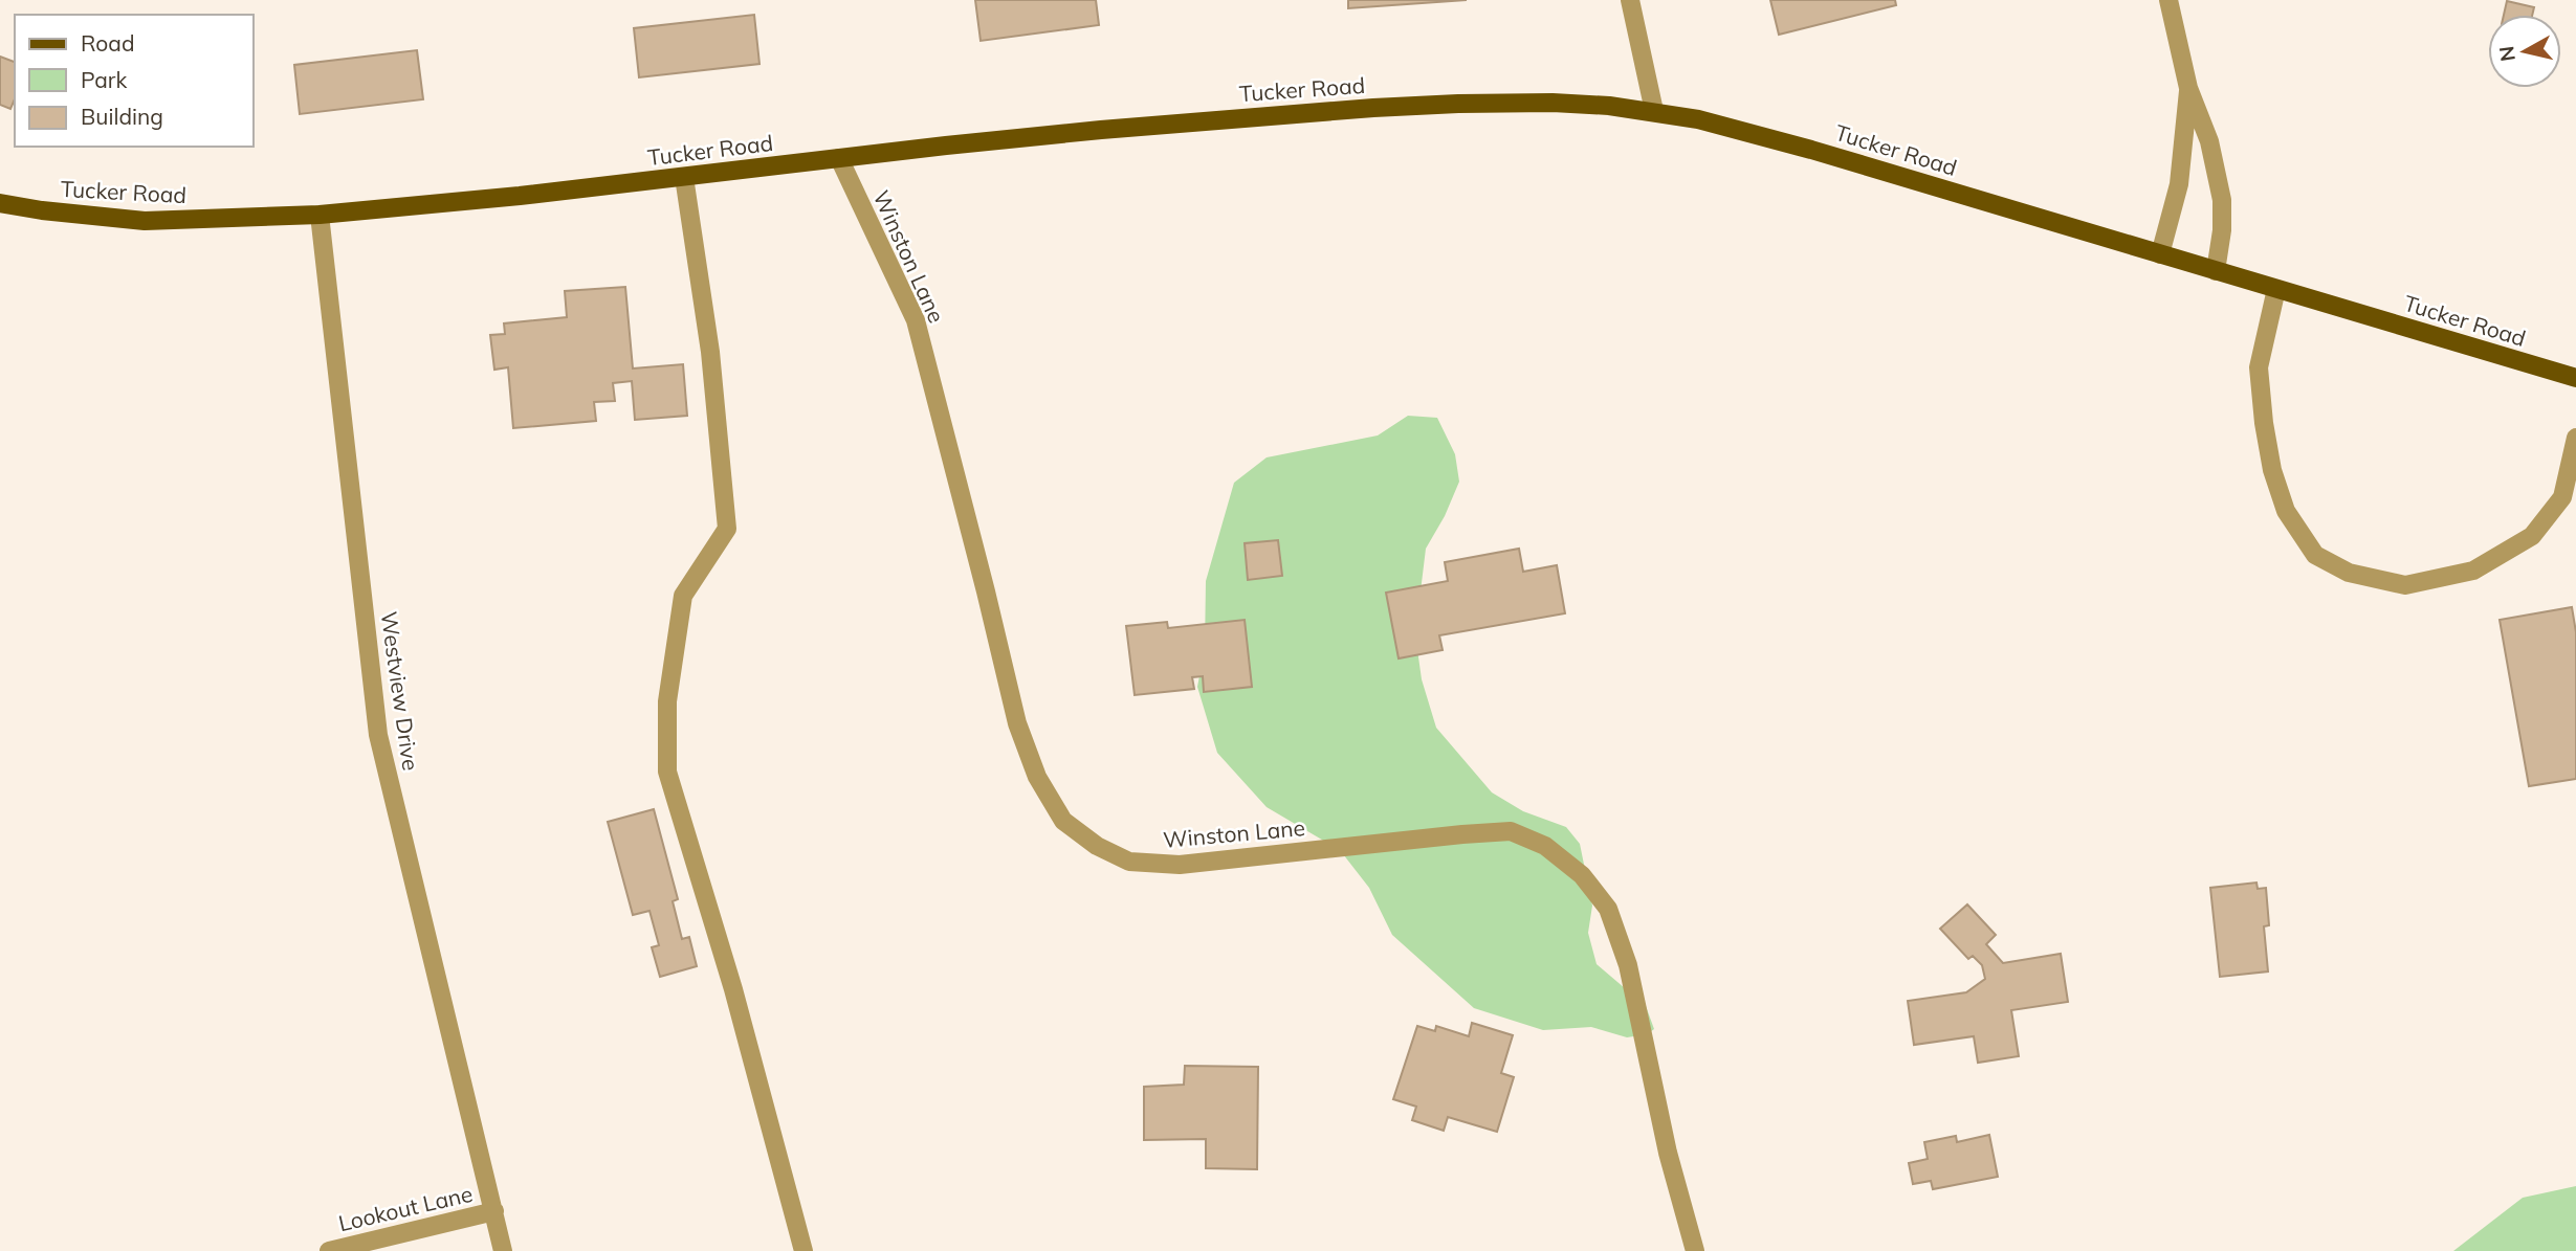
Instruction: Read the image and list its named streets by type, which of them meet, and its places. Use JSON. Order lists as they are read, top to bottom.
{
  "streets": {
    "main road": ["Tucker Road"],
    "street": ["Winston Lane", "Westview Drive", "Lookout Lane"]
  },
  "crossings": [
    ["Tucker Road", "Winston Lane"],
    ["Tucker Road", "Westview Drive"],
    ["Westview Drive", "Lookout Lane"]
  ],
  "legend": ["Road", "Park", "Building"],
  "north": "left"
}
